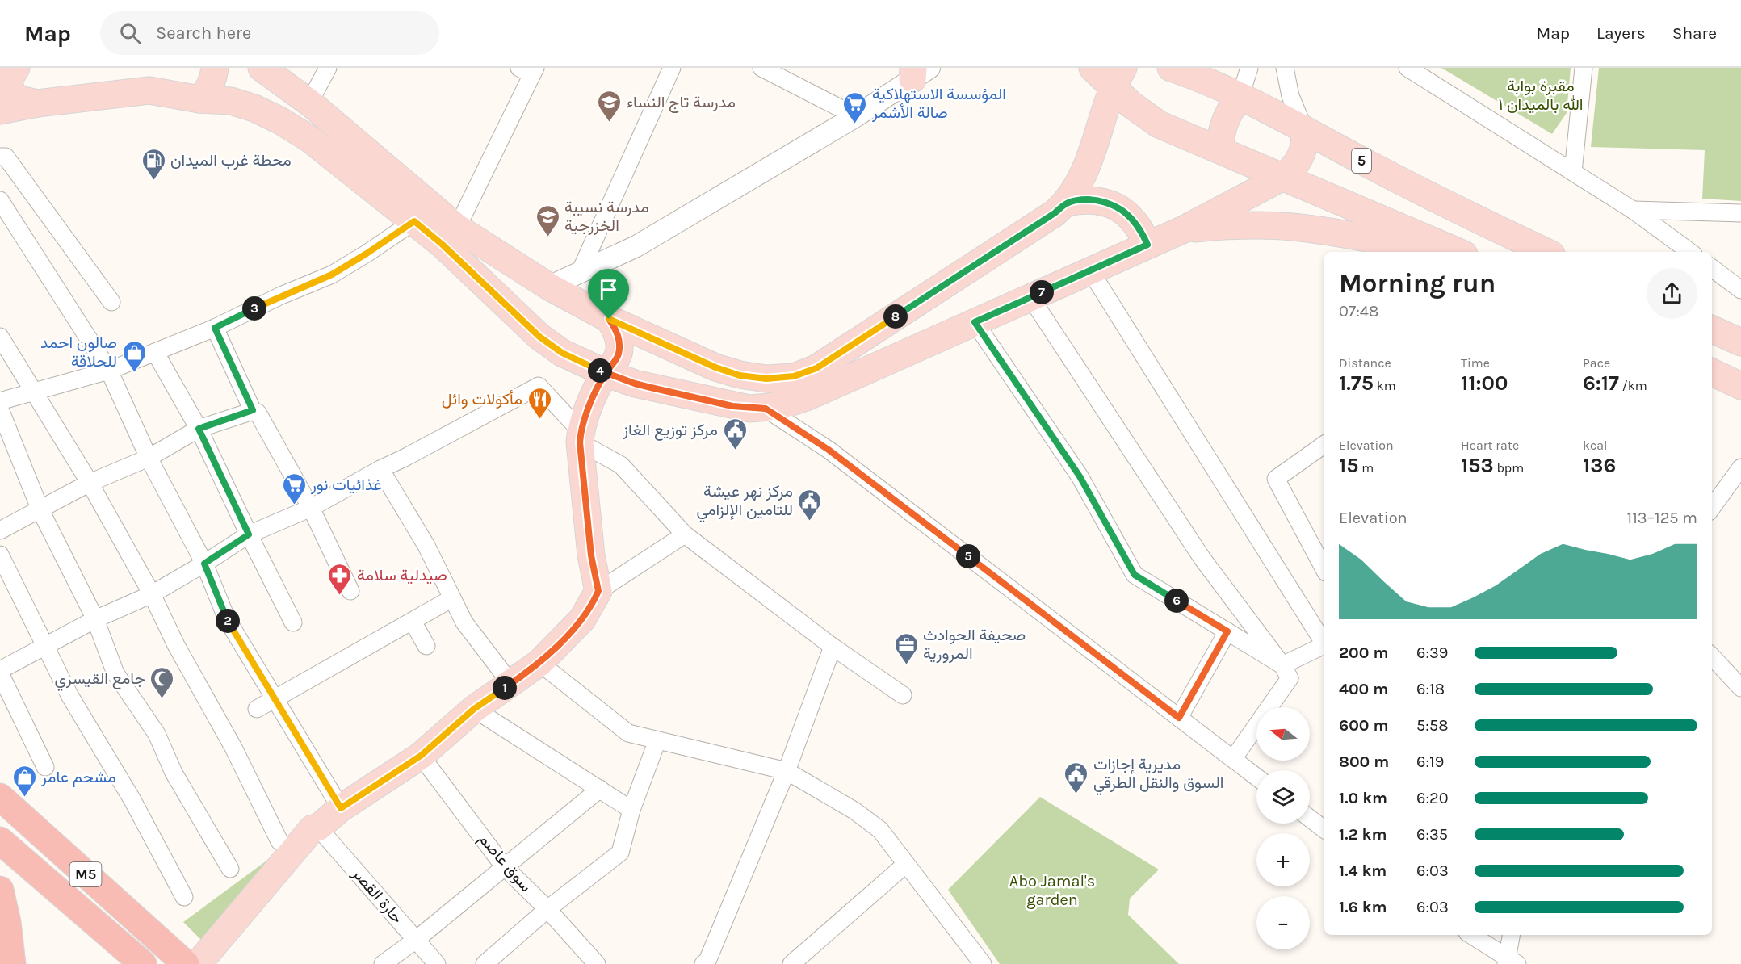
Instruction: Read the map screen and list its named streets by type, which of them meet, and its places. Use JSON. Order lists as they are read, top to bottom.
{
  "streets": {
    "highway": ["M5"],
    "main road": ["5"],
    "street": ["سوق عاصم", "حارة القصر"]
  },
  "parks": ["مقبرة بوابة الله بالميدان ١", "Abo Jamal's garden"],
  "places": {
    "school or university": ["مدرسة تاج النساء", "مدرسة نسيبة الخزرجية"],
    "supermarket": ["المؤسسة الاستهلاكية صالة الأشمر", "غذائيات نور"],
    "fuel station": ["محطة غرب الميدان"],
    "shop": ["صالون احمد للحلاقة", "مشحم عامر"],
    "restaurant": ["مأكولات وائل"],
    "public building": ["مركز توزيع الغاز", "مركز نهر عيشة للتامين الإلزامي", "مديرية إجازات السوق والنقل الطرقي"],
    "pharmacy": ["صيدلية سلامة"],
    "office": ["صحيفة الحوادث المرورية"],
    "mosque": ["جامع القيسري"]
  },
  "north": "left",
  "page": {
    "header": "Map",
    "search": "Search here",
    "nav": ["Map", "Layers", "Share"],
    "heading": ["Morning run", "07:48"],
    "pins": [
      "7",
      "3",
      "8",
      "4",
      "5",
      "6",
      "2",
      "1"
    ],
    "stats": [
      ["Distance", "1.75 km"],
      ["Time", "11:00"],
      ["Pace", "6:17 /km"],
      ["Elevation", "15 m"],
      ["Heart rate", "153 bpm"],
      ["kcal", "136"]
    ],
    "chart": ["Elevation", "113–125 m"],
    "list": [
      {
        "name": "200 m",
        "note": "6:39"
      },
      {
        "name": "400 m",
        "note": "6:18"
      },
      {
        "name": "600 m",
        "note": "5:58"
      },
      {
        "name": "800 m",
        "note": "6:19"
      },
      {
        "name": "1.0 km",
        "note": "6:20"
      },
      {
        "name": "1.2 km",
        "note": "6:35"
      },
      {
        "name": "1.4 km",
        "note": "6:03"
      },
      {
        "name": "1.6 km",
        "note": "6:03"
      }
    ],
    "map_buttons": ["+", "−"]
  }
}
